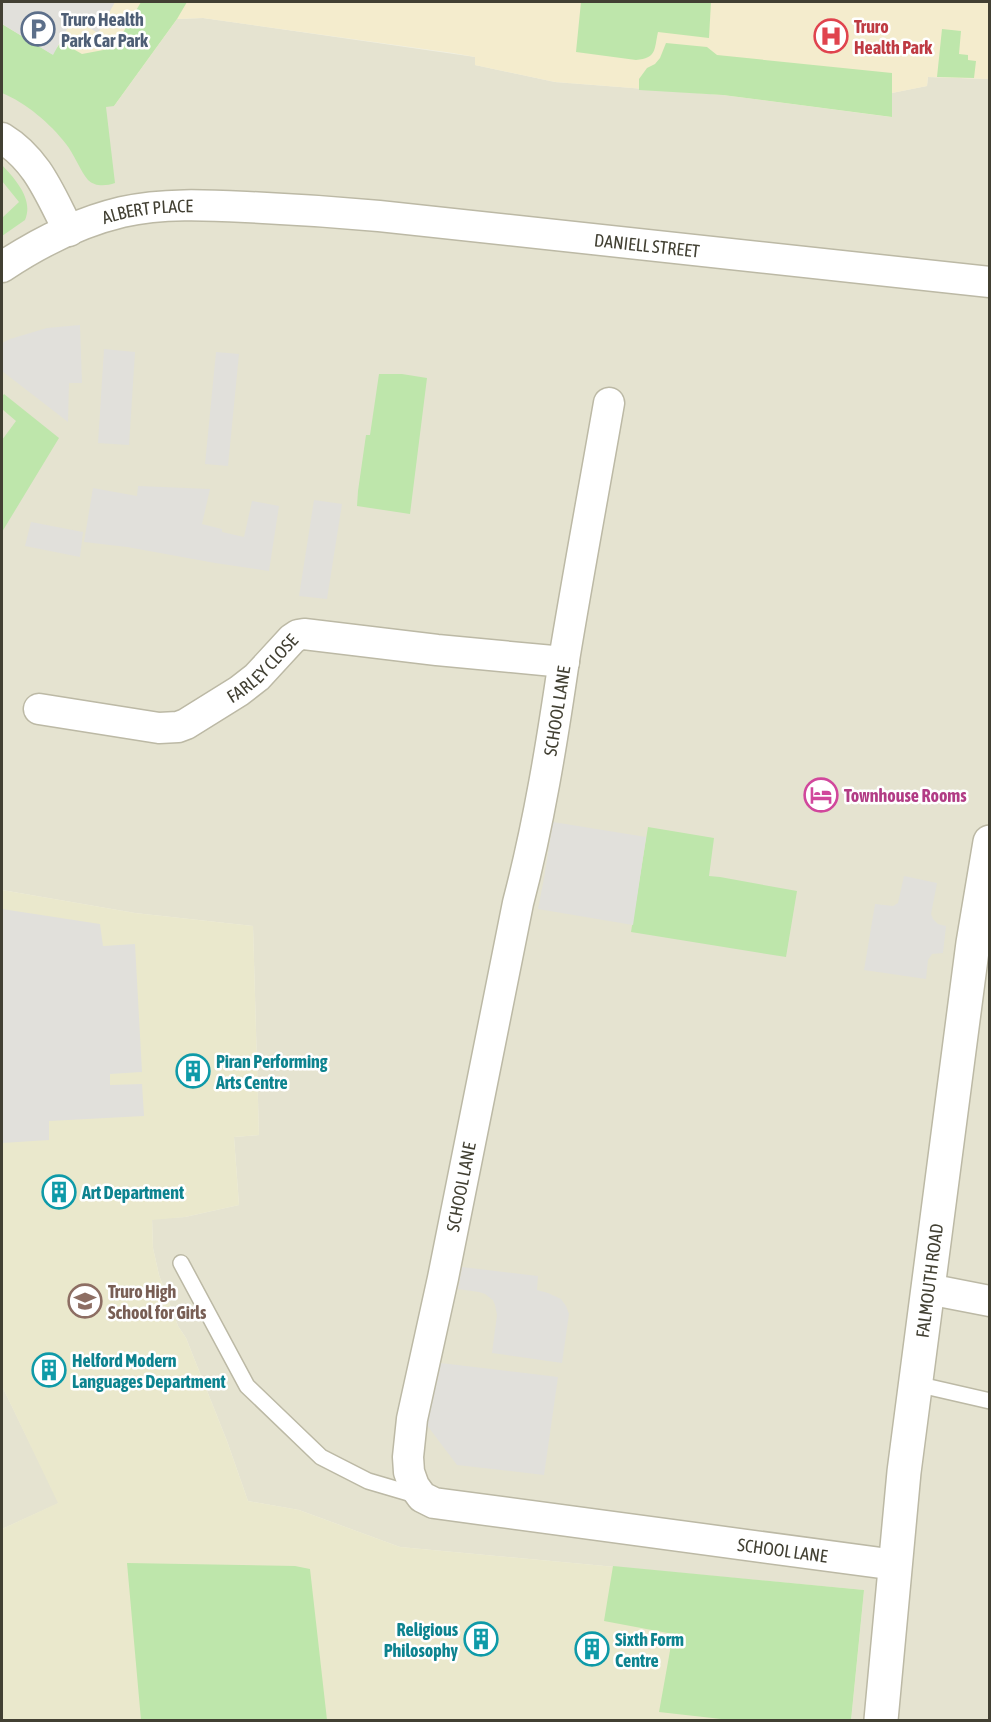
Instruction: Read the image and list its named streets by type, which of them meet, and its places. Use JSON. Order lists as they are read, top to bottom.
{
  "streets": {
    "street": [
      "ALBERT PLACE",
      "DANIELL STREET",
      "FARLEY CLOSE",
      "SCHOOL LANE",
      "FALMOUTH ROAD"
    ]
  },
  "crossings": [
    ["ALBERT PLACE", "DANIELL STREET"],
    ["FARLEY CLOSE", "SCHOOL LANE"],
    ["SCHOOL LANE", "FALMOUTH ROAD"]
  ],
  "places": {
    "parking": ["Truro Health Park Car Park"],
    "hospital": ["Truro Health Park"],
    "hotel": ["Townhouse Rooms"],
    "building": [
      "Piran Performing Arts Centre",
      "Art Department",
      "Helford Modern Languages Department",
      "Religious Philosophy",
      "Sixth Form Centre"
    ],
    "school or university": ["Truro High School for Girls"]
  }
}
